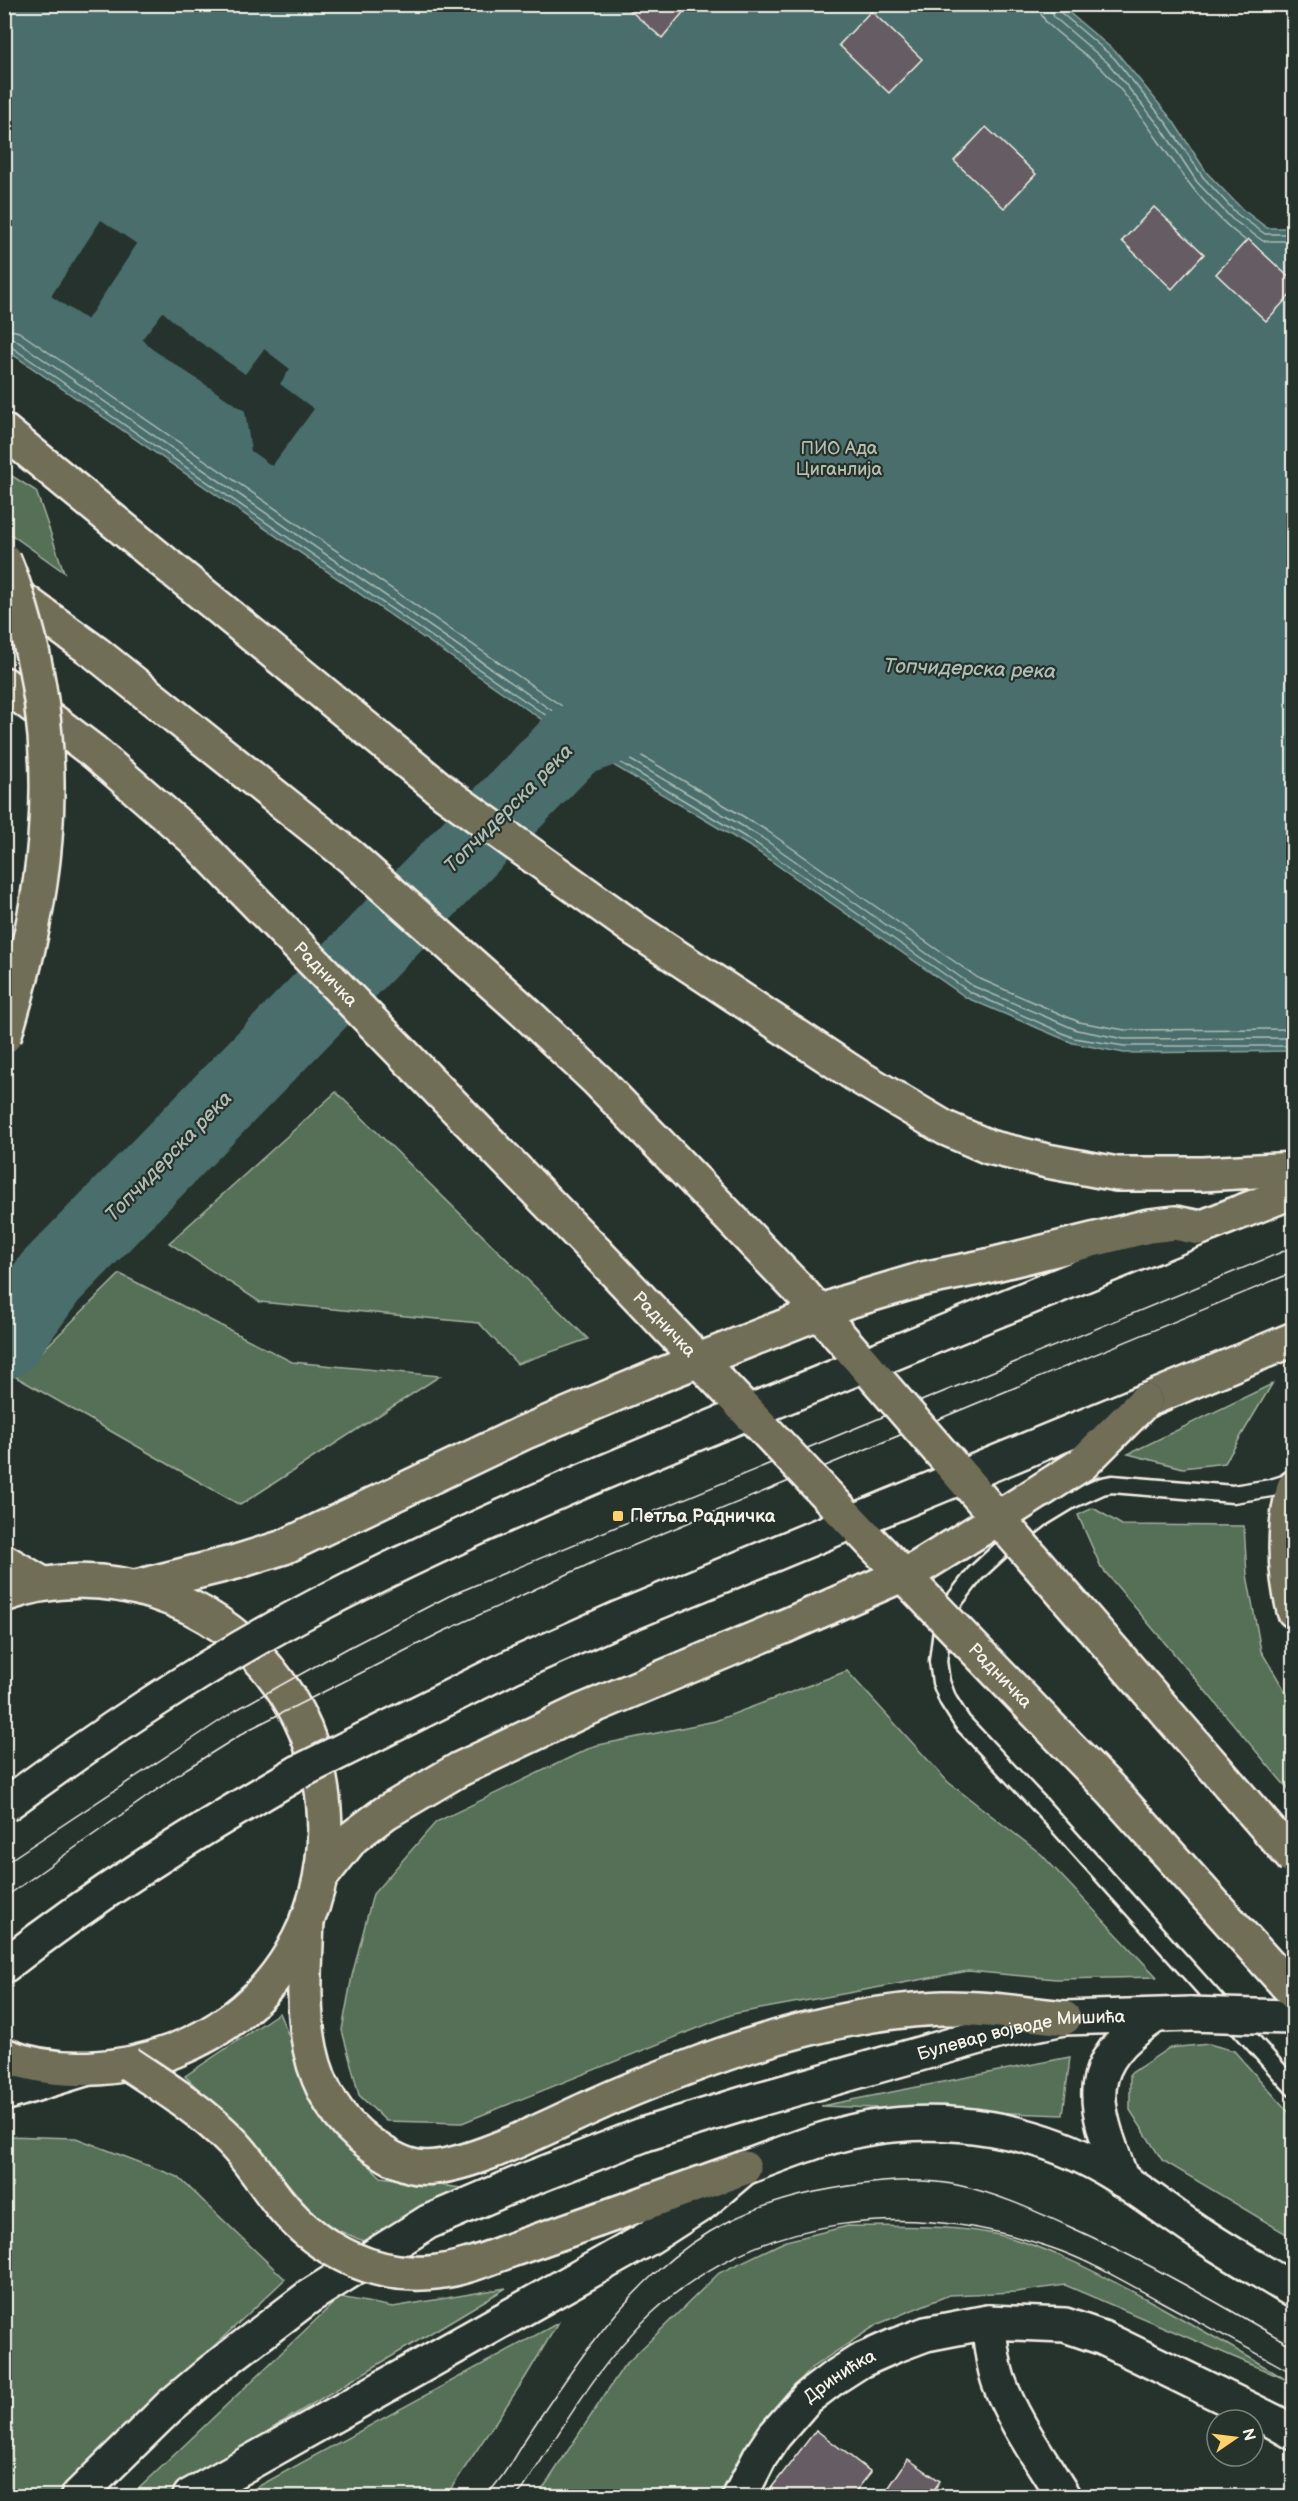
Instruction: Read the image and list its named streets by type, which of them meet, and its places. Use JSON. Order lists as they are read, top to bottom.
{
  "streets": {
    "main road": ["Радничка", "Булевар војводе Мишића", "Дринићка"]
  },
  "crossings": [
    ["Радничка", "Булевар војводе Мишића"]
  ],
  "water": ["Топчидерска река"],
  "parks": ["ПИО Ада Циганлија"],
  "places": {
    "transit": ["Петља Радничка"]
  },
  "north": "right"
}
